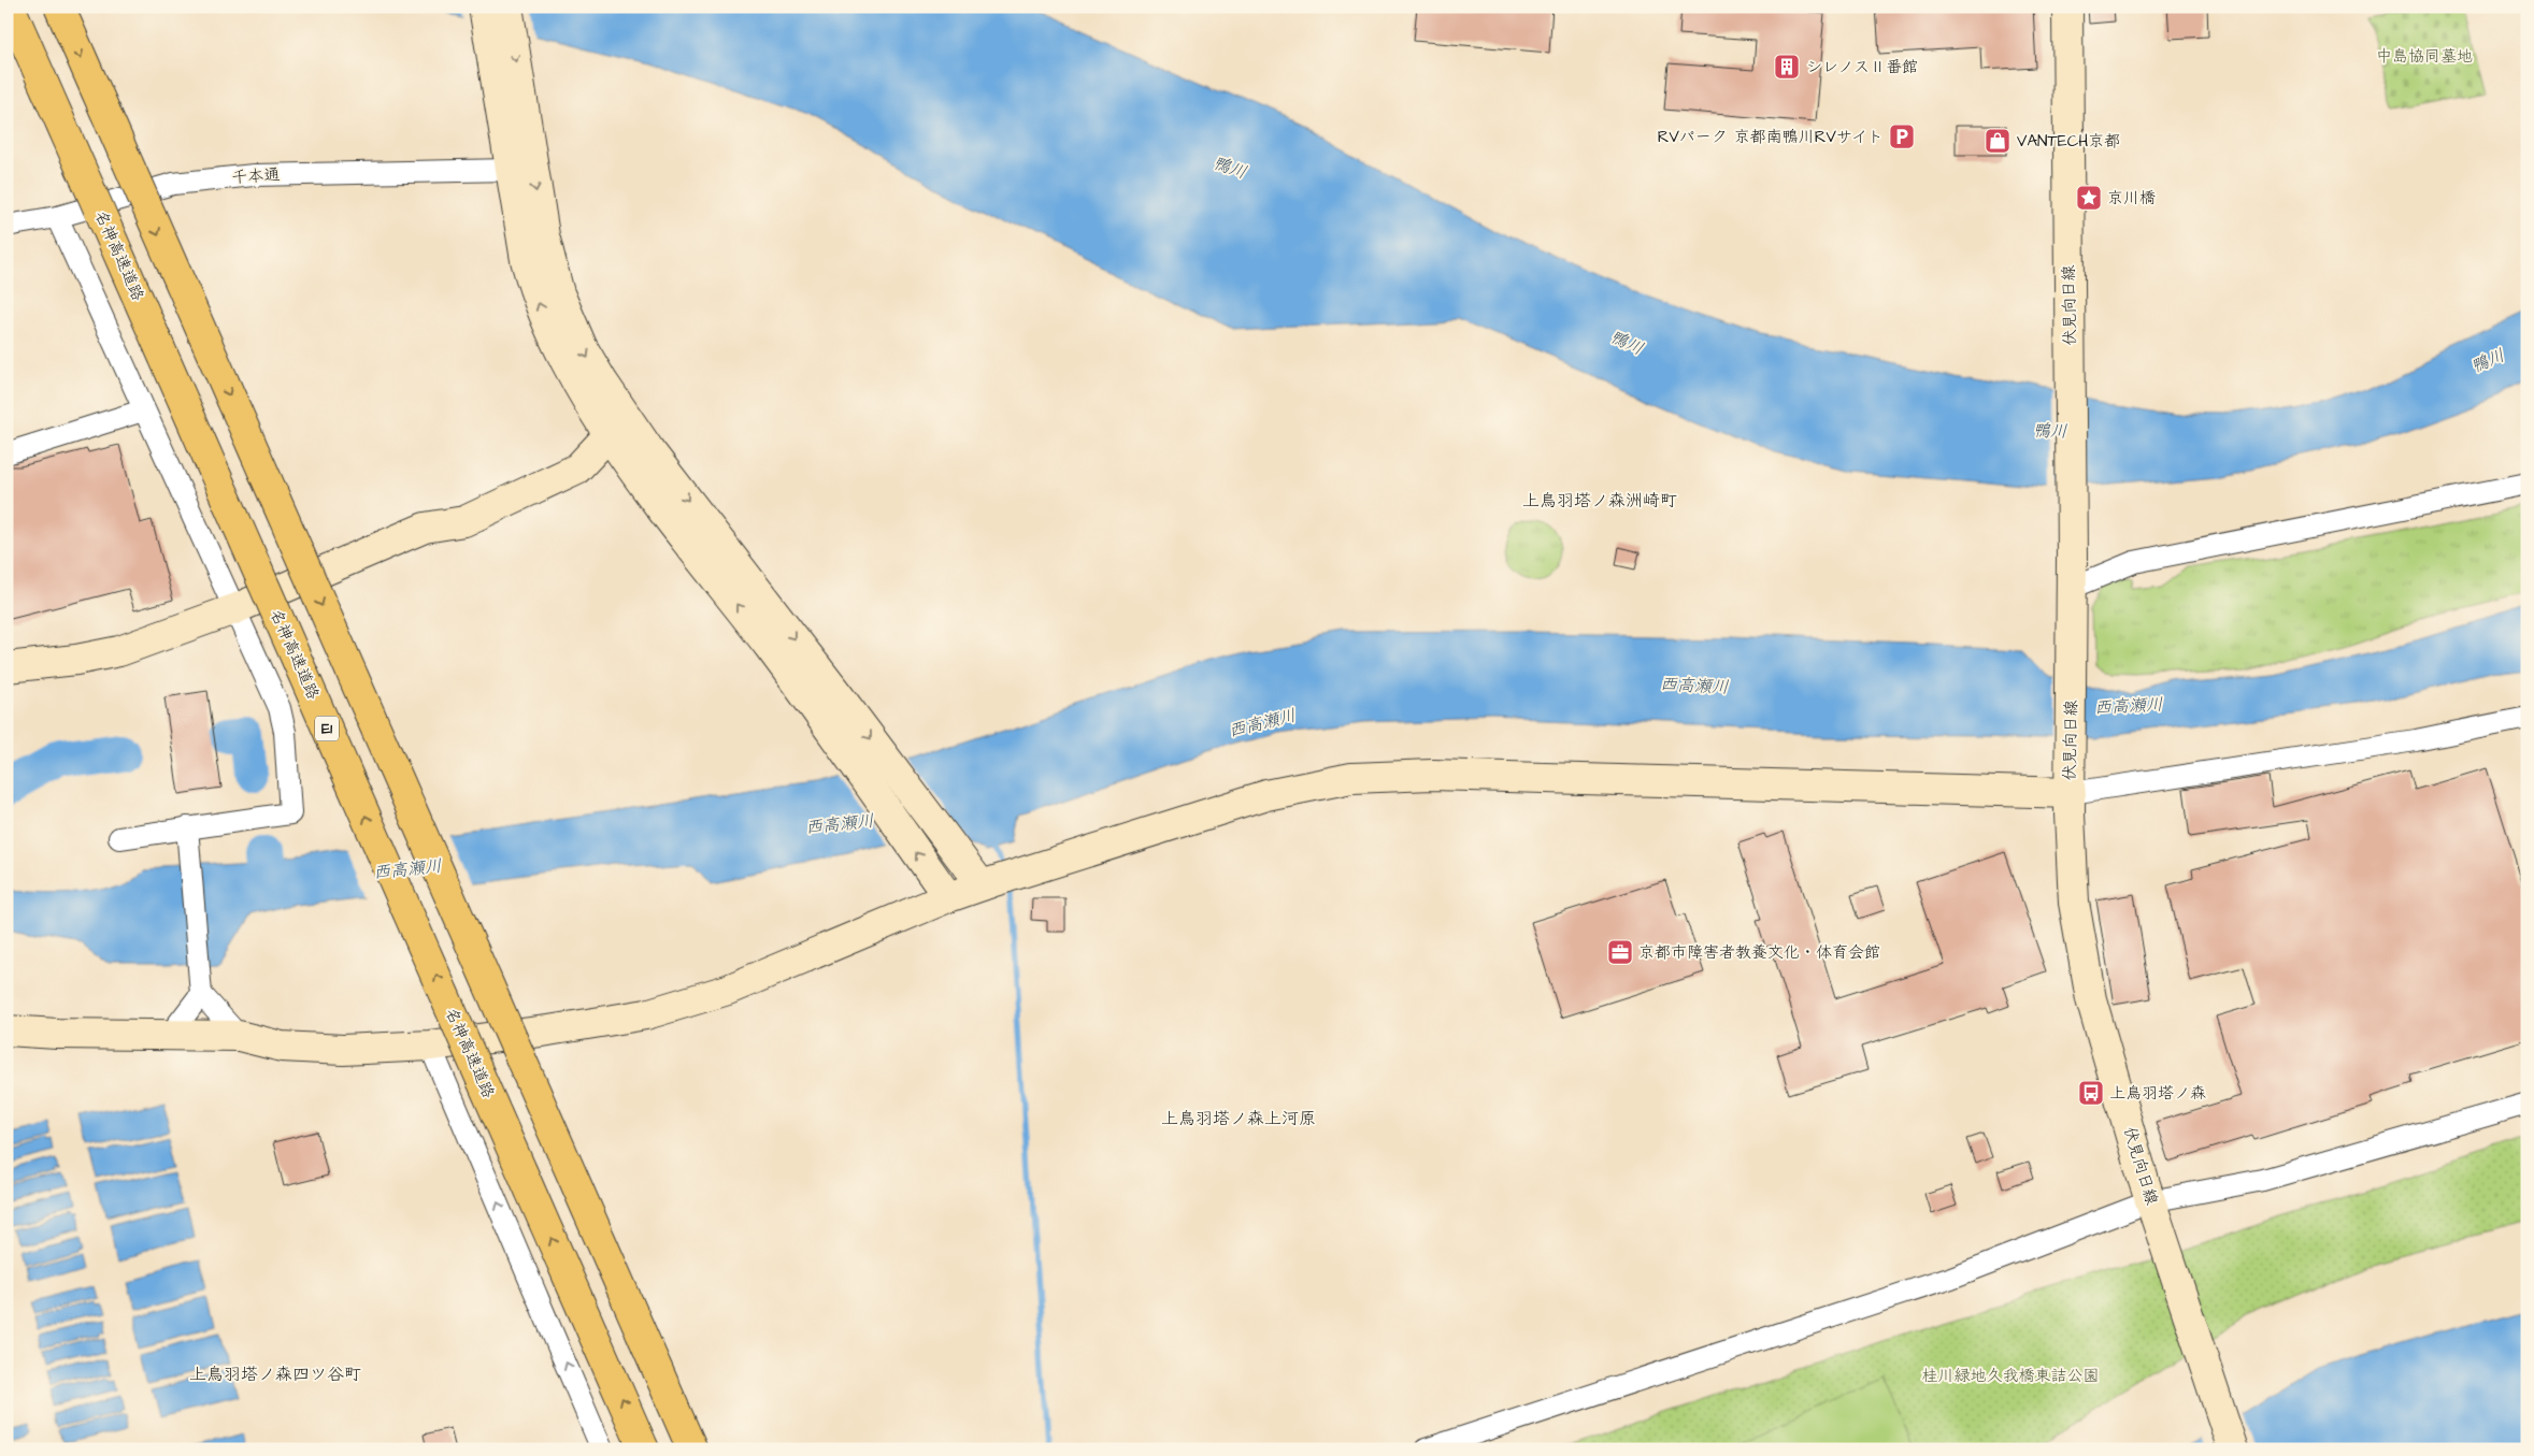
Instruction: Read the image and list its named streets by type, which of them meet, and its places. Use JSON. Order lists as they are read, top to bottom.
{
  "streets": {
    "highway": ["名神高速道路", "E1"],
    "street": ["千本通", "伏見向日線"]
  },
  "districts": ["上鳥羽塔ノ森洲崎町", "上鳥羽塔ノ森上河原", "上鳥羽塔ノ森四ツ谷町"],
  "water": ["鴨川", "西高瀬川"],
  "parks": ["中島協同墓地", "桂川緑地久我橋東詰公園"],
  "places": {
    "building": ["シレノスⅡ番館"],
    "parking": ["RVパーク 京都南鴨川RVサイト"],
    "shop": ["VANTECH京都"],
    "place": ["京川橋"],
    "office": ["京都市障害者教養文化・体育会館"],
    "bus stop": ["上鳥羽塔ノ森"]
  }
}
